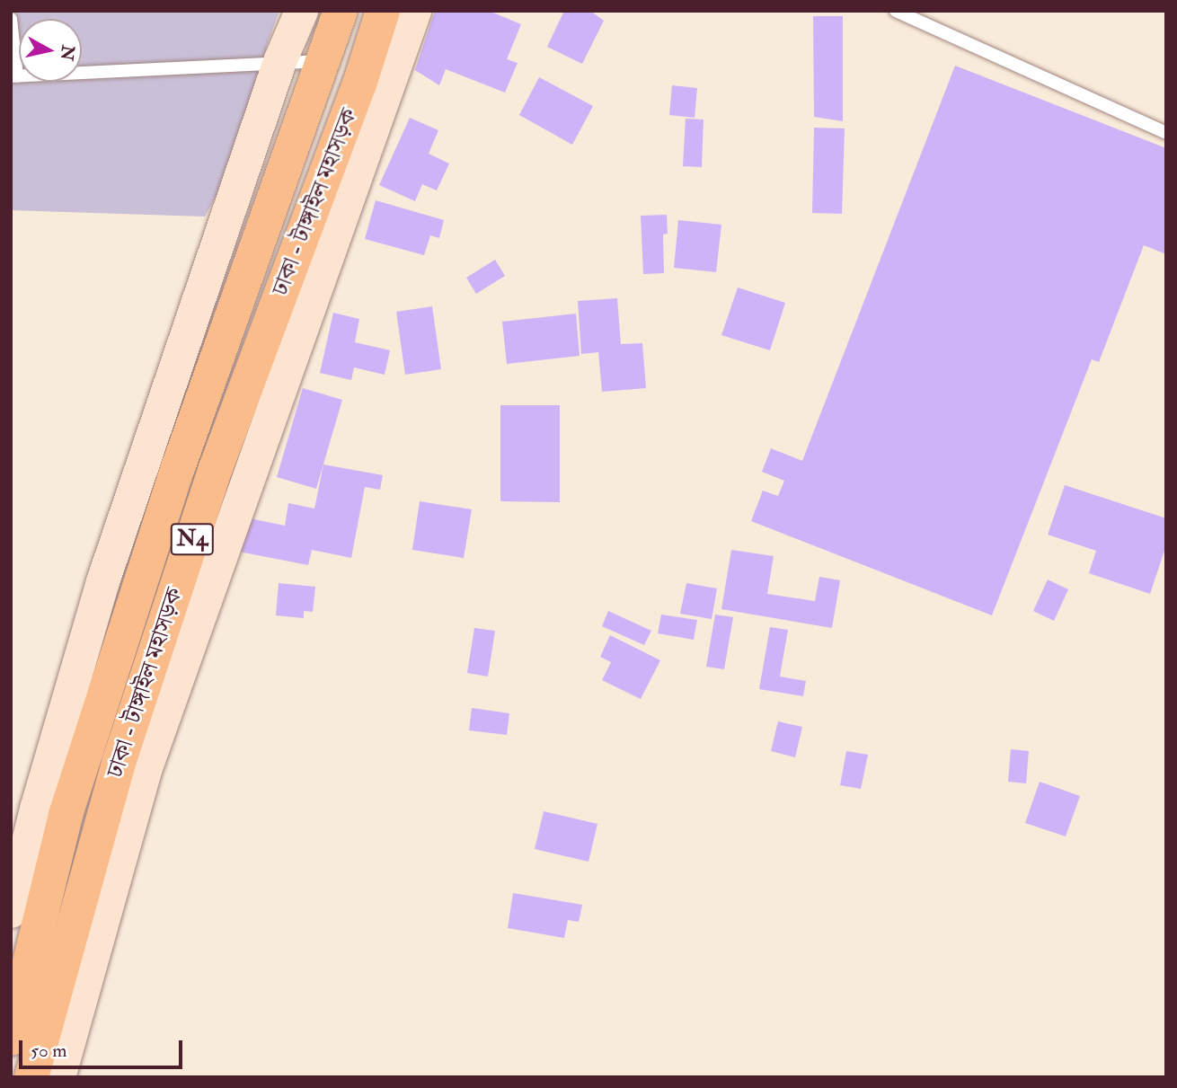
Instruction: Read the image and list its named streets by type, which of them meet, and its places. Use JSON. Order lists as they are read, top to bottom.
{
  "streets": {
    "highway": ["ঢাকা - টাঙ্গাইল মহাসড়ক", "N4"]
  },
  "scale_bar": "50 m",
  "north": "right"
}
